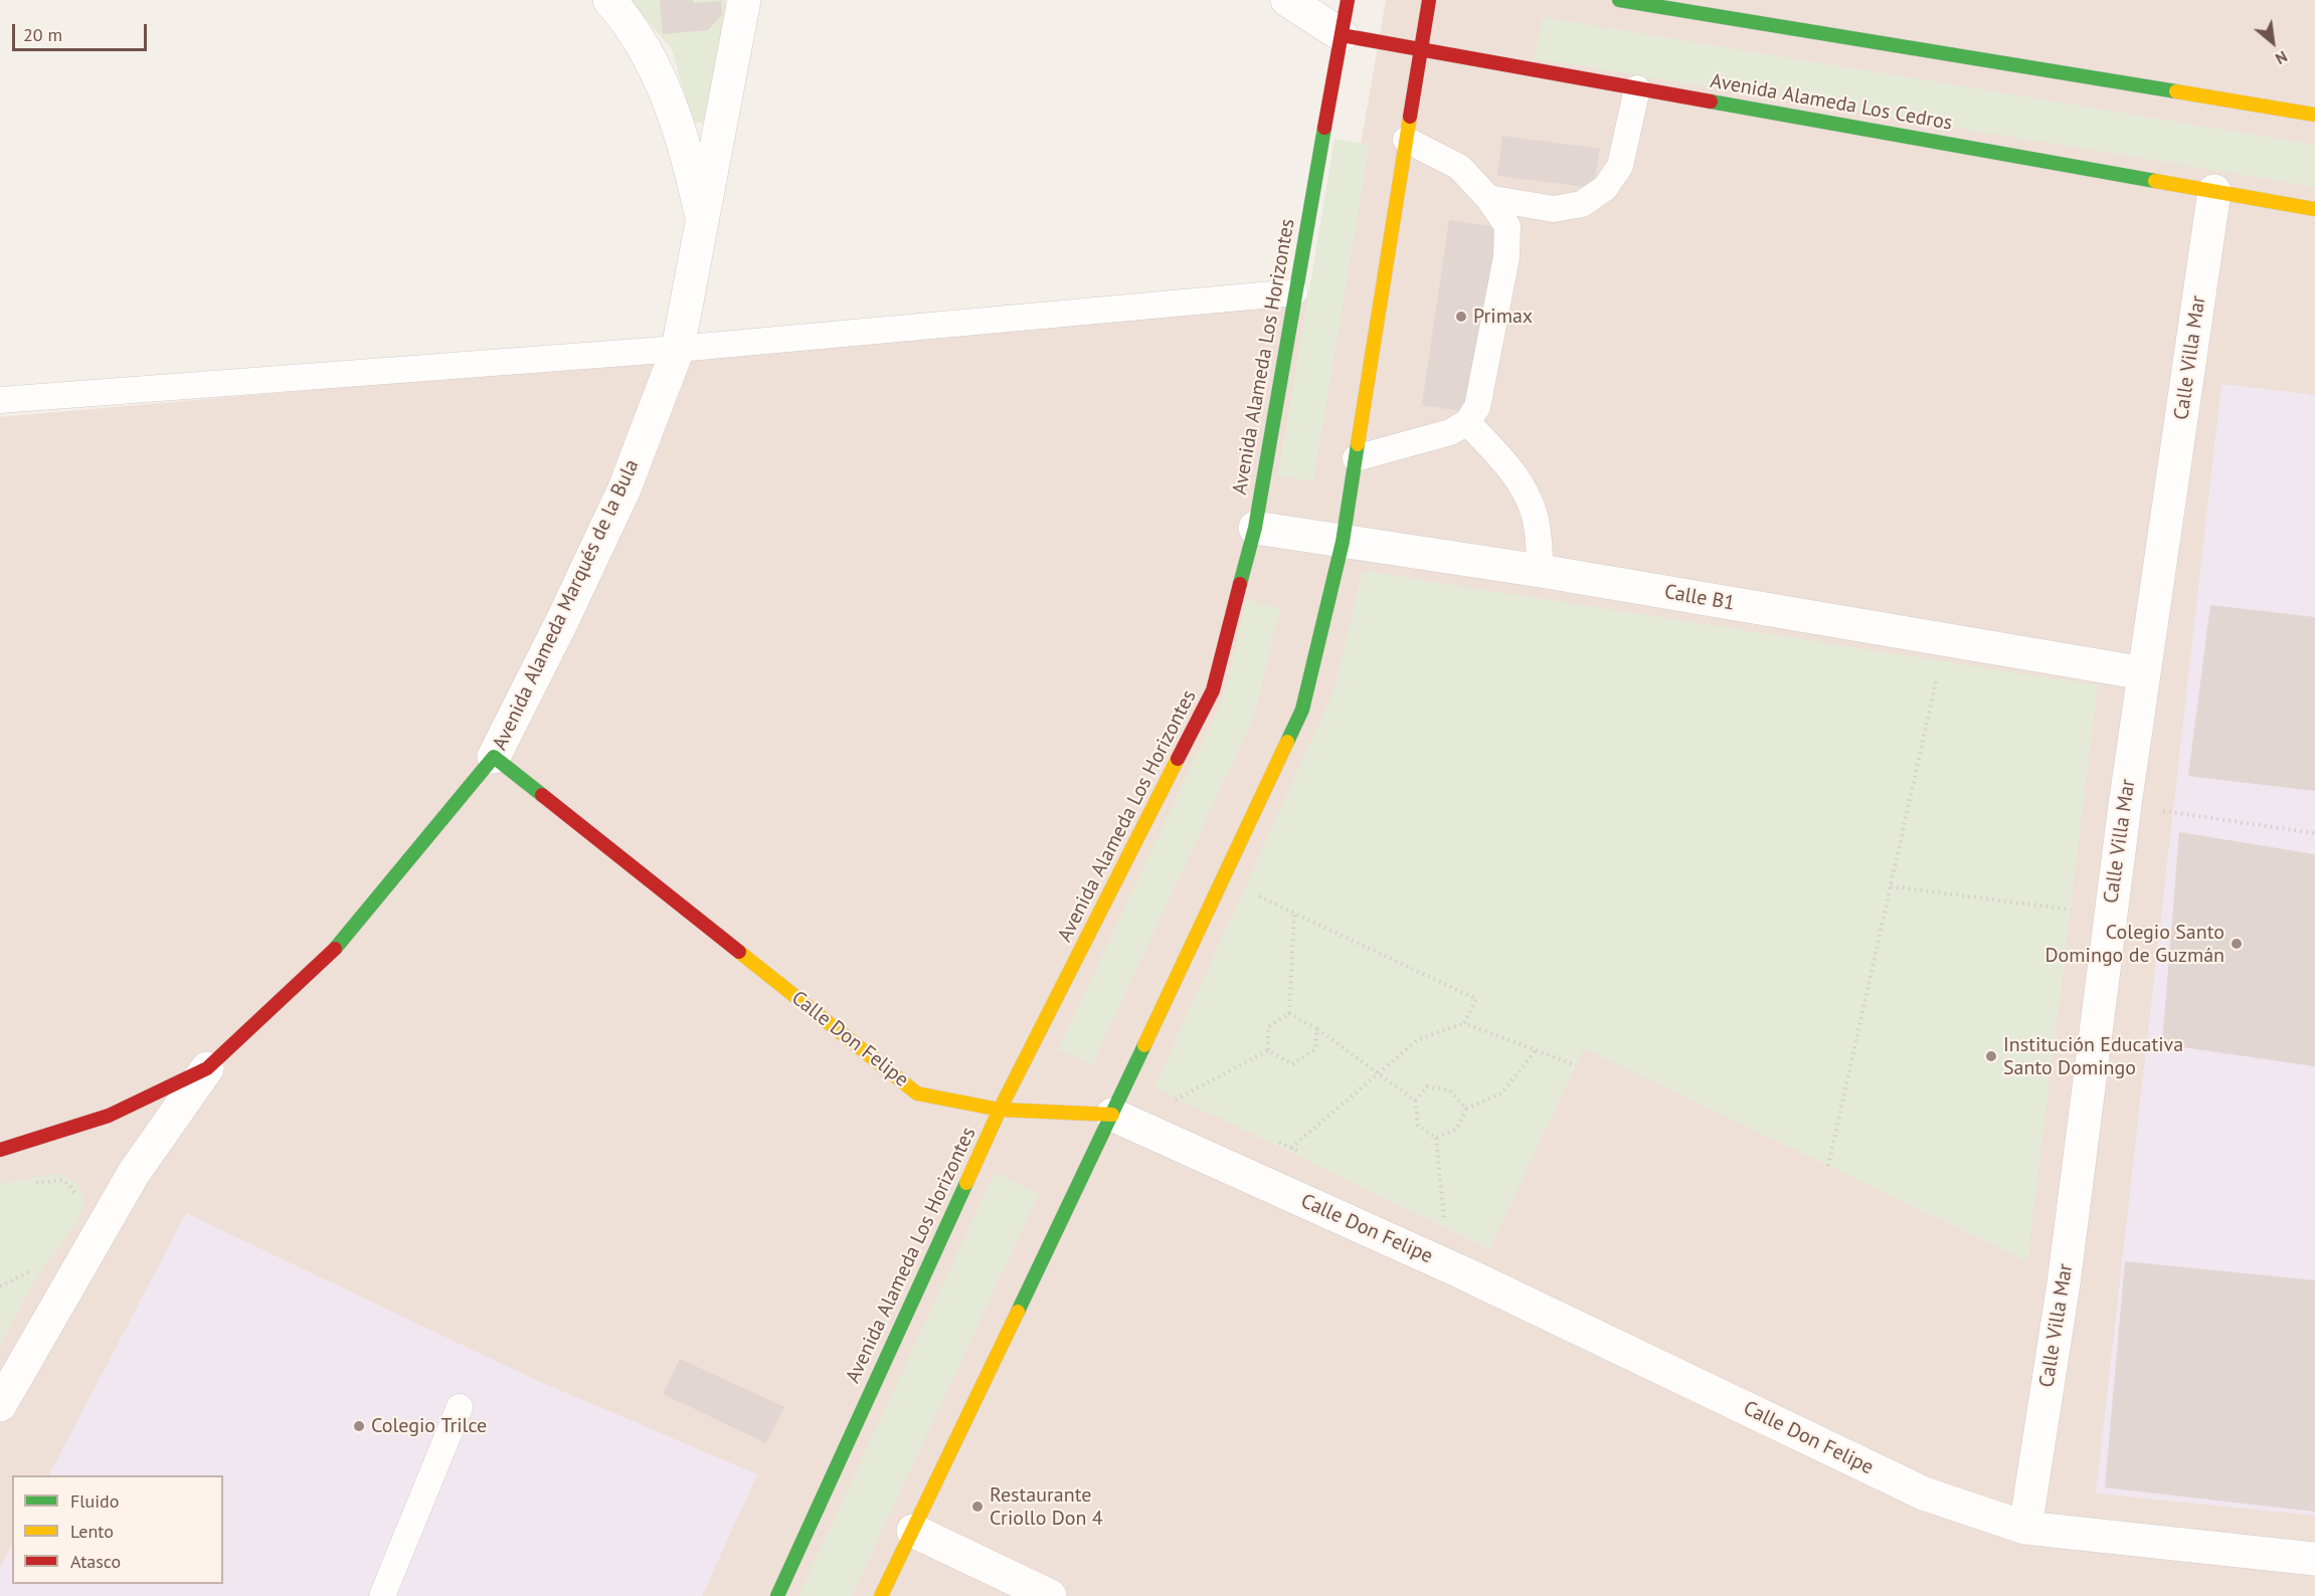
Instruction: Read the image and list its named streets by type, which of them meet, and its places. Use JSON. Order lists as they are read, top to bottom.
{
  "streets": {
    "main road": [
      "Avenida Alameda Los Cedros",
      "Avenida Alameda Los Horizontes",
      "Avenida Alameda Marqués de la Bula",
      "Calle Don Felipe"
    ],
    "street": ["Calle Villa Mar", "Calle B1"]
  },
  "crossings": [
    ["Avenida Alameda Los Cedros", "Avenida Alameda Los Horizontes"],
    ["Avenida Alameda Los Cedros", "Calle Villa Mar"],
    ["Avenida Alameda Los Horizontes", "Calle B1"],
    ["Avenida Alameda Los Horizontes", "Calle Don Felipe"],
    ["Calle Villa Mar", "Calle B1"],
    ["Calle Villa Mar", "Calle Don Felipe"],
    ["Avenida Alameda Marqués de la Bula", "Calle Don Felipe"]
  ],
  "places": [
    "Primax",
    "Colegio Santo Domingo de Guzmán",
    "Institución Educativa Santo Domingo",
    "Colegio Trilce",
    "Restaurante Criollo Don 4"
  ],
  "legend": ["Fluido", "Lento", "Atasco"],
  "scale_bar": "20 m",
  "north": "bottom right"
}
